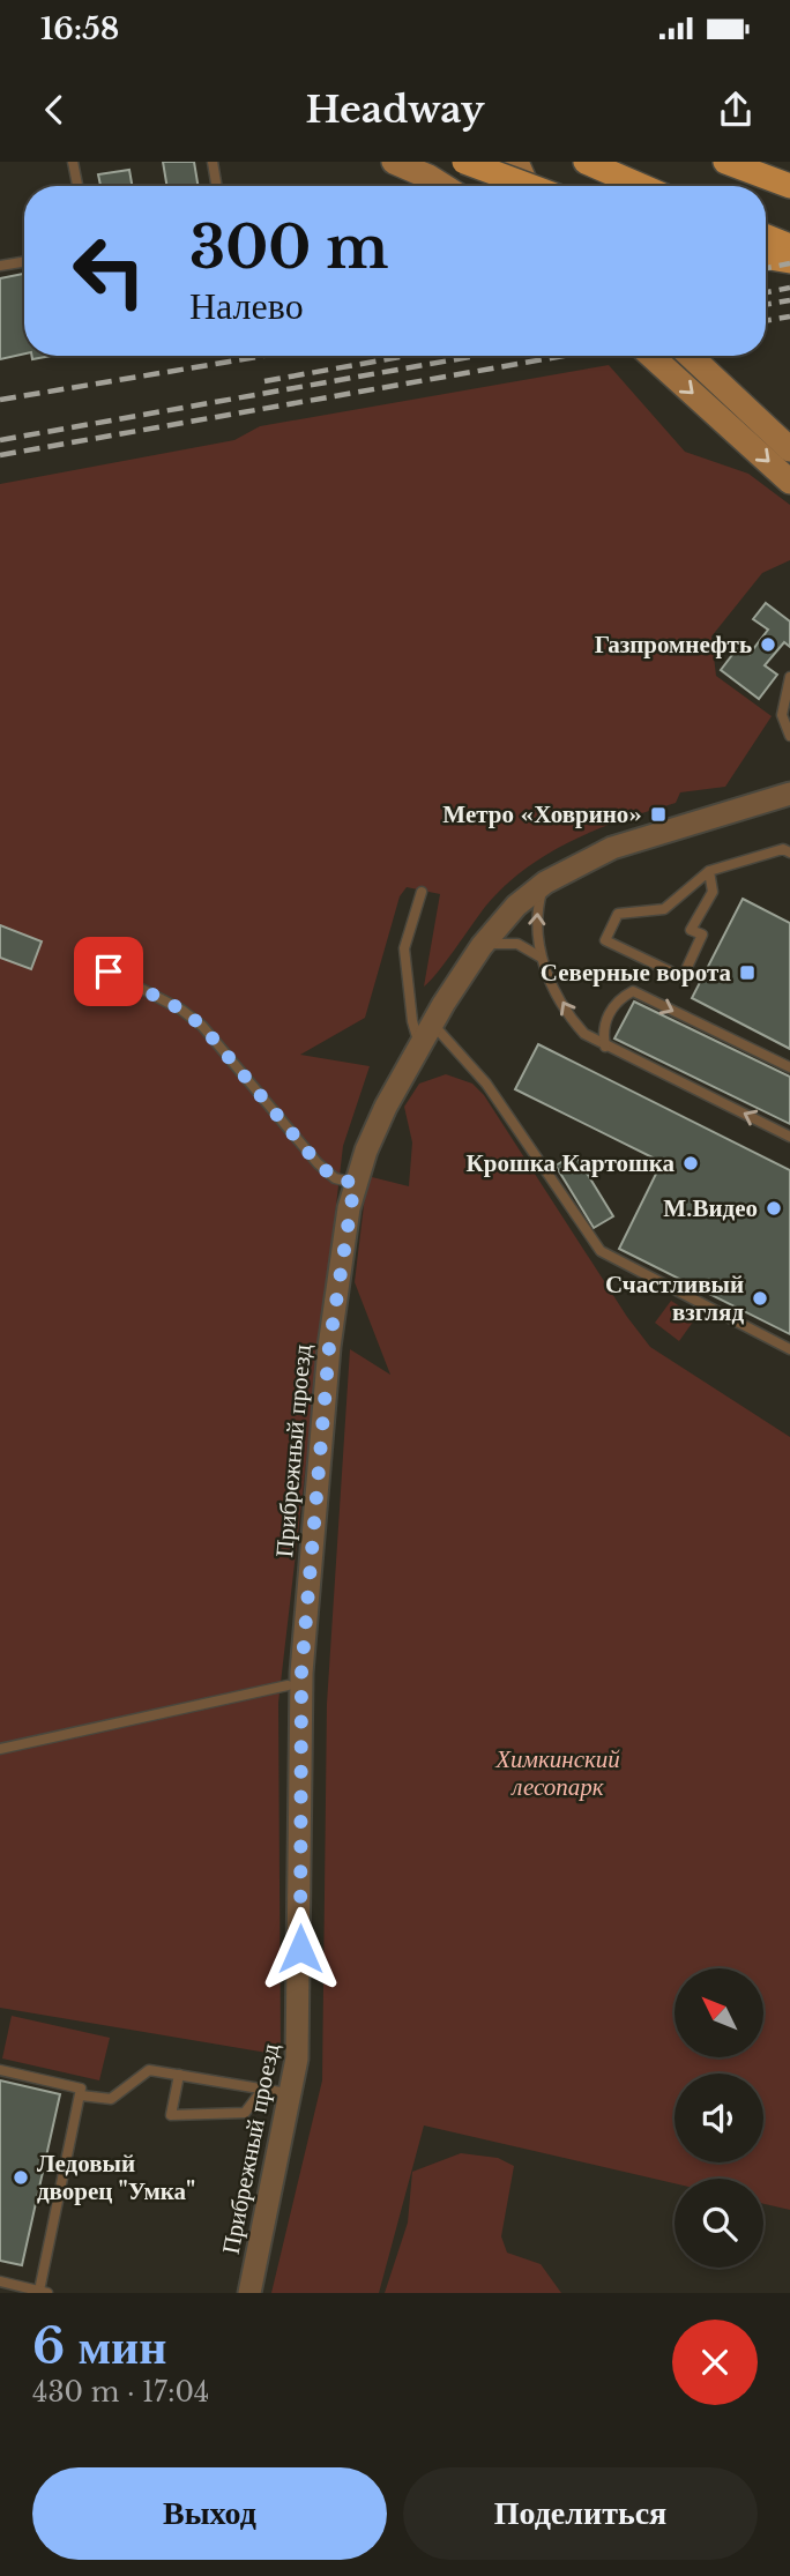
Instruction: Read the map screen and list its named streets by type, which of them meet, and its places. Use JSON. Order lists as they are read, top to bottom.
{
  "streets": {
    "street": ["Прибрежный проезд"]
  },
  "parks": ["Химкинский лесопарк"],
  "places": {
    "other": [
      "Газпромнефть",
      "Крошка Картошка",
      "М.Видео",
      "Счастливый взгляд",
      "Ледовый дворец \"Умка\""
    ],
    "transit": ["Метро «Ховрино»", "Северные ворота"]
  },
  "north": "top left",
  "page": {
    "status": "16:58",
    "header": "Headway",
    "turn": ["300 m", "Налево"],
    "heading": ["6 мин", "430 m · 17:04"],
    "buttons": ["Выход", "Поделиться"]
  }
}
